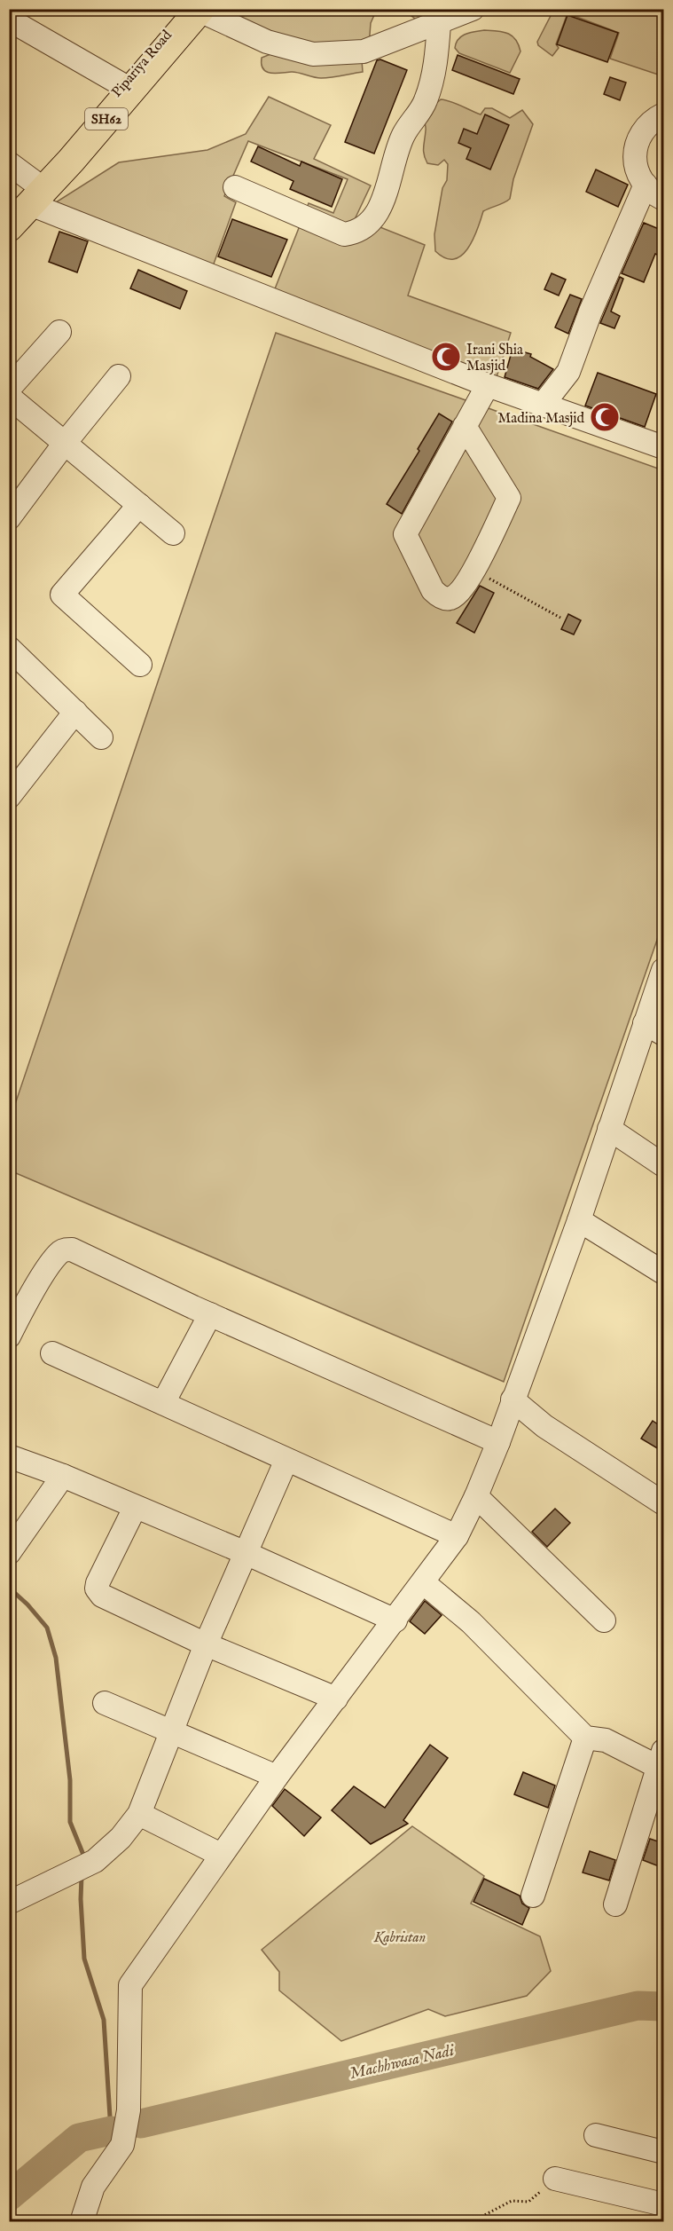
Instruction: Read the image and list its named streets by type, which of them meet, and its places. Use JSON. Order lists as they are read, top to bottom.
{
  "streets": {
    "main road": ["Pipariya Road", "SH62"]
  },
  "water": ["Machhwasa Nadi"],
  "parks": ["Kabristan"],
  "places": {
    "mosque": ["Irani Shia Masjid", "Madina Masjid"]
  }
}
